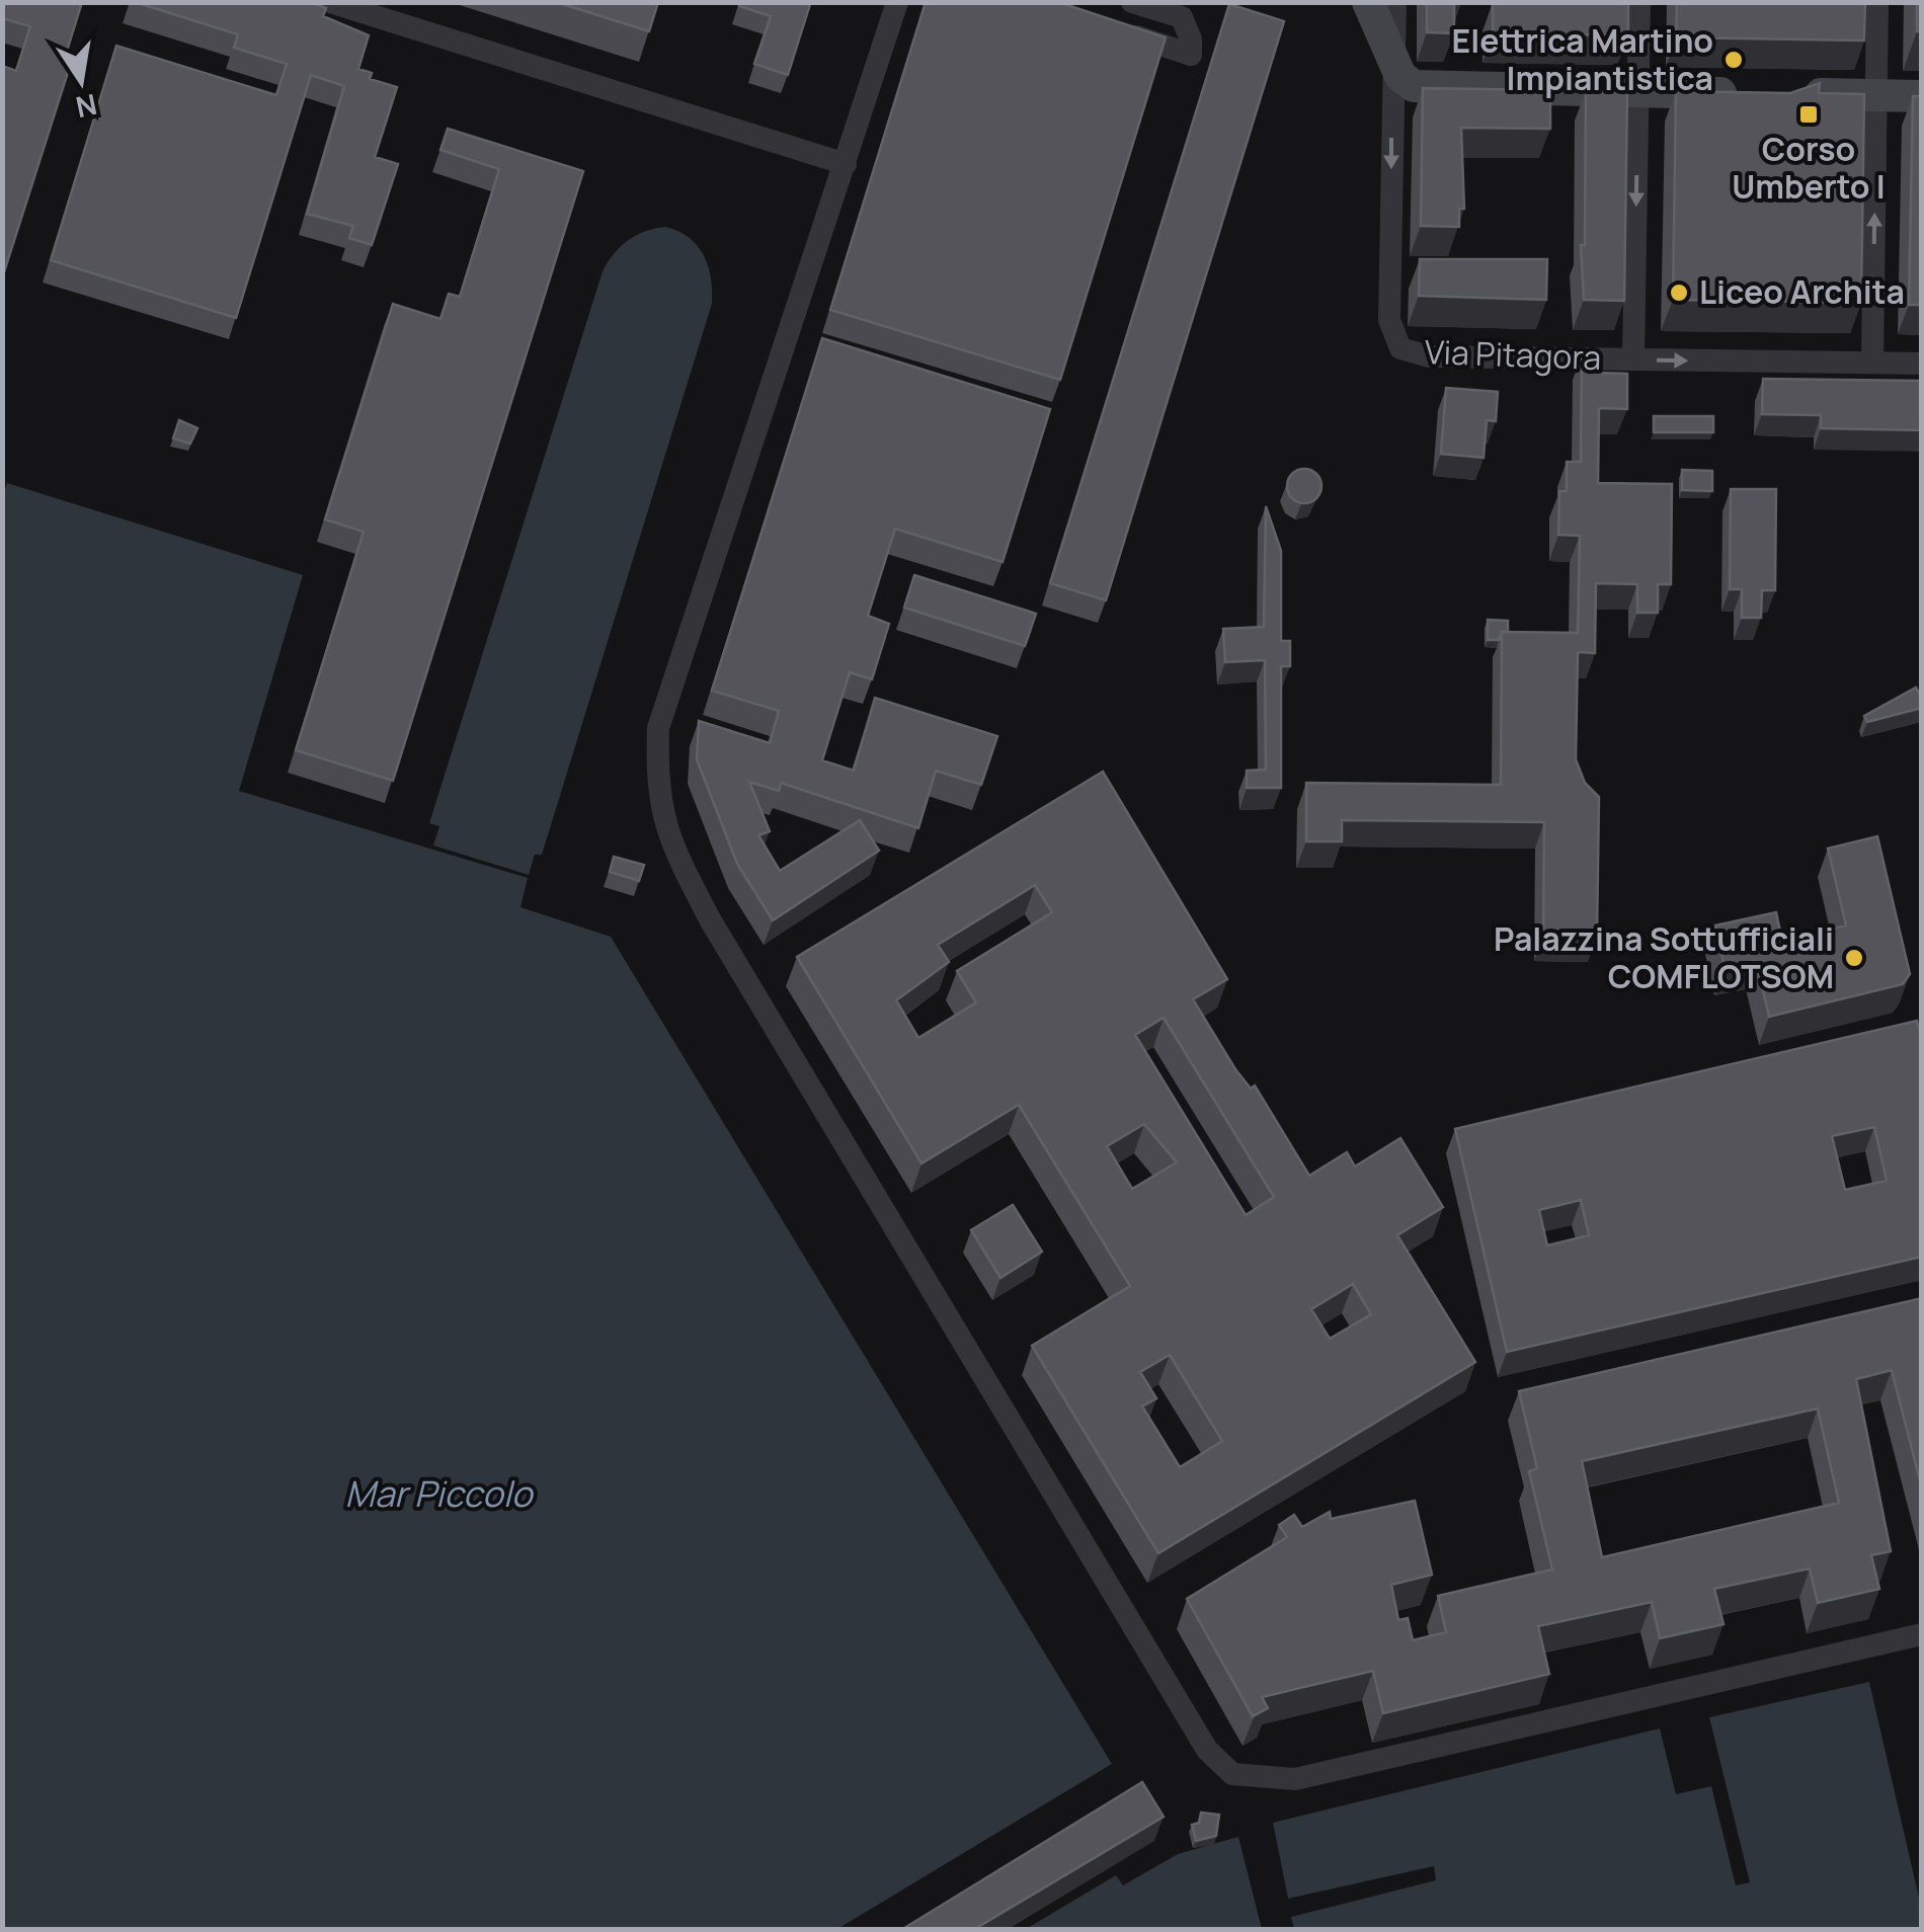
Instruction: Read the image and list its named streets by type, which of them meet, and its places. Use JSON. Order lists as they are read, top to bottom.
{
  "streets": {
    "street": ["Via Pitagora"]
  },
  "water": ["Mar Piccolo"],
  "places": {
    "other": ["Elettrica Martino Impiantistica", "Liceo Archita", "Palazzina Sottufficiali COMFLOTSOM"],
    "transit": ["Corso Umberto I"]
  },
  "north": "bottom"
}
